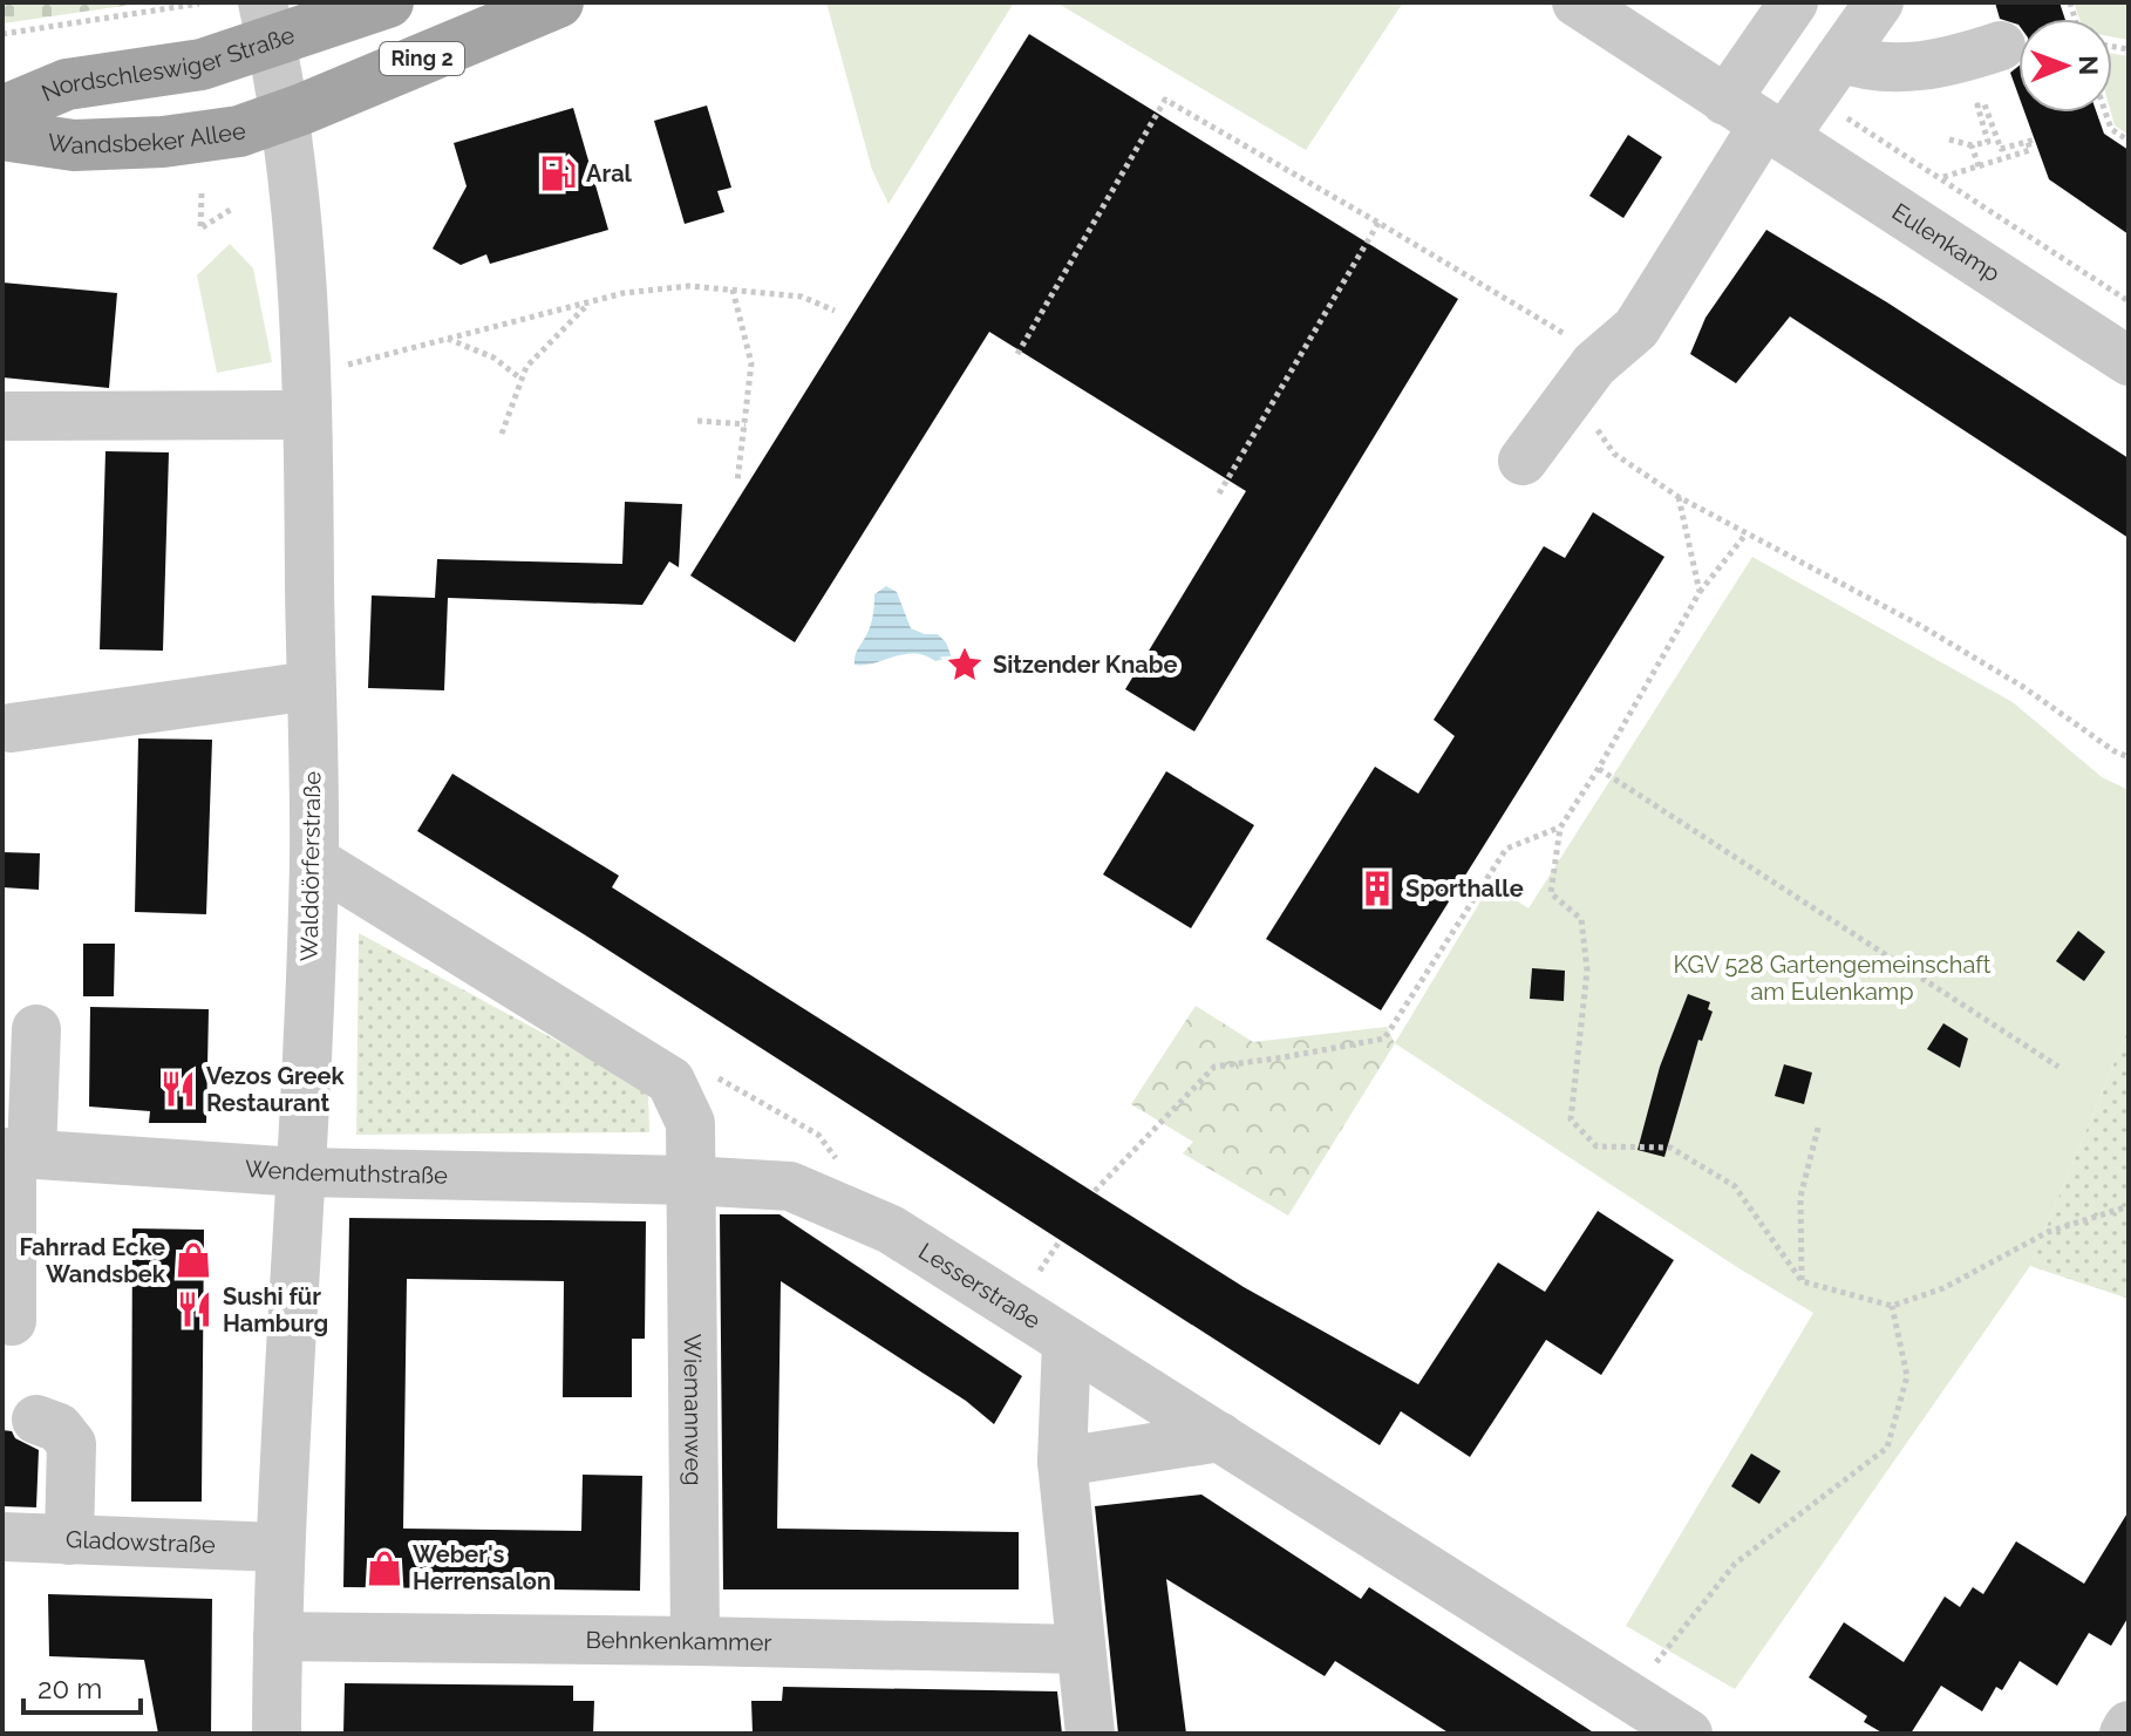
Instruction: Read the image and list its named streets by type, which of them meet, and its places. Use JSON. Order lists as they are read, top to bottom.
{
  "streets": {
    "main road": ["Ring 2", "Nordschleswiger Straße", "Wandsbeker Allee"],
    "street": [
      "Eulenkamp",
      "Walddörferstraße",
      "Wendemuthstraße",
      "Lesserstraße",
      "Wiemannweg",
      "Gladowstraße",
      "Behnkenkammer"
    ]
  },
  "crossings": [
    ["Ring 2", "Wandsbeker Allee"],
    ["Ring 2", "Walddörferstraße"],
    ["Nordschleswiger Straße", "Walddörferstraße"],
    ["Wandsbeker Allee", "Walddörferstraße"],
    ["Walddörferstraße", "Wendemuthstraße"],
    ["Walddörferstraße", "Gladowstraße"],
    ["Walddörferstraße", "Behnkenkammer"],
    ["Wendemuthstraße", "Lesserstraße"],
    ["Wendemuthstraße", "Wiemannweg"],
    ["Lesserstraße", "Wiemannweg"],
    ["Wiemannweg", "Behnkenkammer"]
  ],
  "parks": ["KGV 528 Gartengemeinschaft am Eulenkamp"],
  "places": {
    "fuel station": ["Aral"],
    "place": ["Sitzender Knabe"],
    "building": ["Sporthalle"],
    "restaurant": ["Vezos Greek Restaurant", "Sushi für Hamburg"],
    "shop": ["Fahrrad Ecke Wandsbek", "Weber's Herrensalon"]
  },
  "scale_bar": "20 m",
  "north": "right"
}
